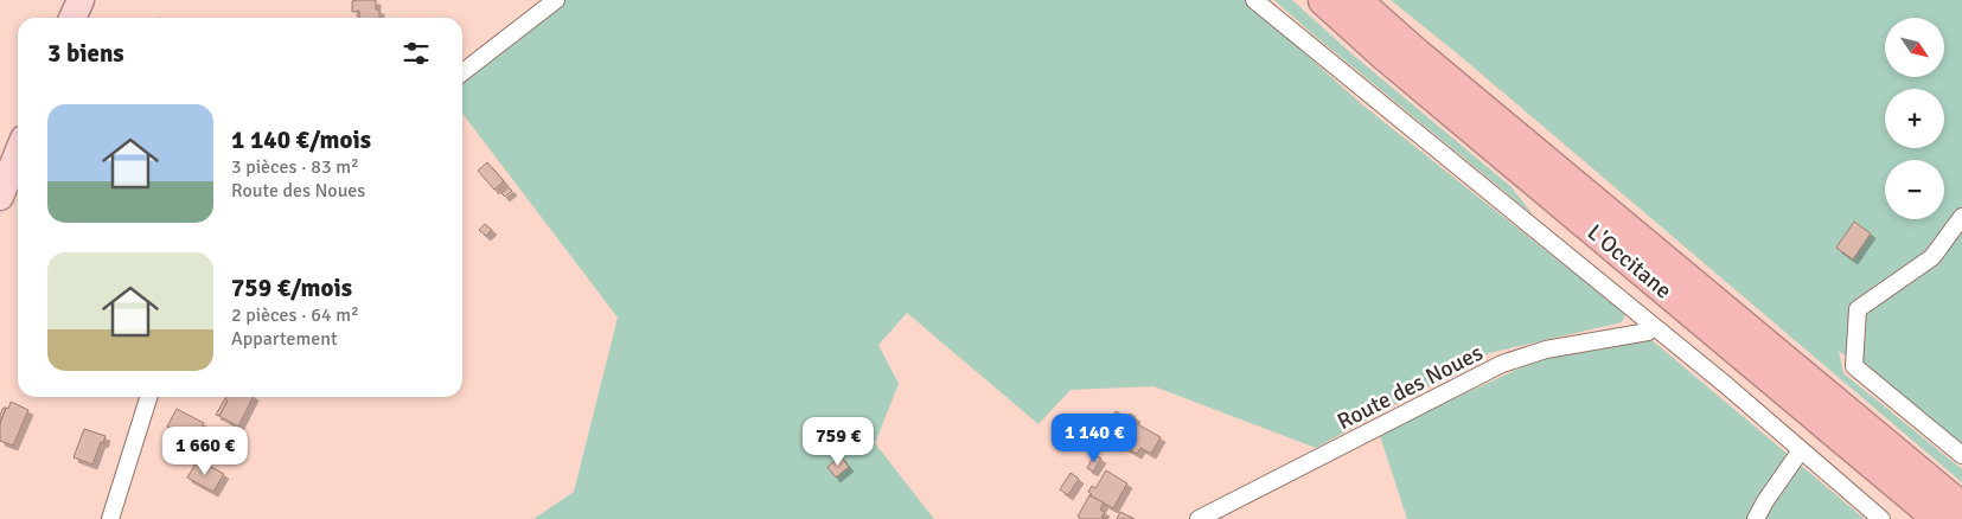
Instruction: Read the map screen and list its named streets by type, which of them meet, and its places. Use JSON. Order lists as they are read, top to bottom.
{
  "streets": {
    "highway": ["L'Occitane"],
    "street": ["Route des Noues"]
  },
  "north": "bottom right",
  "page": {
    "map_buttons": ["+", "−"],
    "heading": "3 biens",
    "list": [
      {
        "name": "1 140 €/mois",
        "note": "3 pièces · 83 m² · Route des Noues"
      },
      {
        "name": "759 €/mois",
        "note": "2 pièces · 64 m² · Appartement"
      }
    ],
    "price": ["1 140 €", "759 €", "1 660 €"]
  }
}
